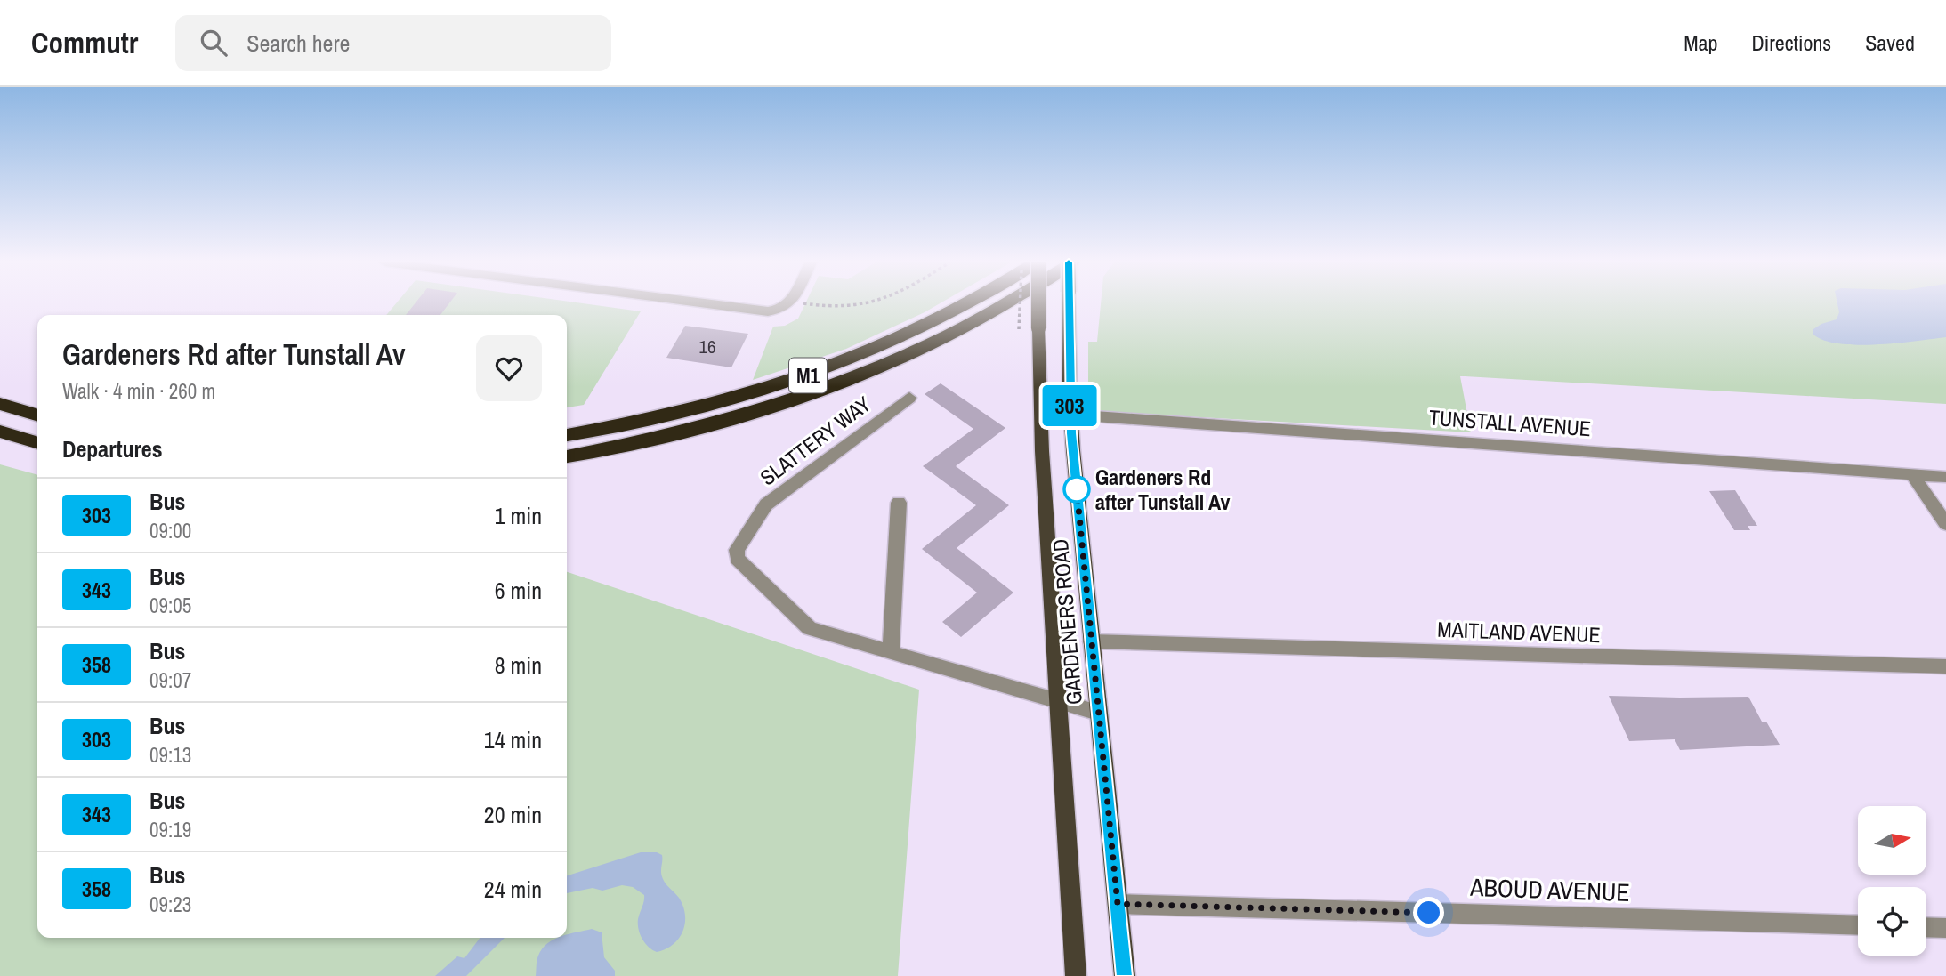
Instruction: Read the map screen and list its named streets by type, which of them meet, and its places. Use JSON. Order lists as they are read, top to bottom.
{
  "streets": {
    "highway": ["M1"],
    "main road": ["GARDENERS ROAD"],
    "street": [
      "TUNSTALL AVENUE",
      "SLATTERY WAY",
      "MAITLAND AVENUE",
      "ABOUD AVENUE"
    ]
  },
  "crossings": [
    ["TUNSTALL AVENUE", "GARDENERS ROAD"],
    ["SLATTERY WAY", "GARDENERS ROAD"],
    ["GARDENERS ROAD", "MAITLAND AVENUE"],
    ["GARDENERS ROAD", "ABOUD AVENUE"]
  ],
  "places": ["Gardeners Rd after Tunstall Av"],
  "lines": ["bus line 303"],
  "house_numbers": ["16"],
  "north": "right",
  "page": {
    "header": "Commutr",
    "search": "Search here",
    "nav": ["Map", "Directions", "Saved"],
    "on_map": "303",
    "heading": [
      ["Gardeners Rd after Tunstall Av", "Walk · 4 min · 260 m"],
      "Departures"
    ],
    "list": [
      {
        "mark": "303",
        "name": "Bus",
        "note": "09:00",
        "value": "1 min"
      },
      {
        "mark": "343",
        "name": "Bus",
        "note": "09:05",
        "value": "6 min"
      },
      {
        "mark": "358",
        "name": "Bus",
        "note": "09:07",
        "value": "8 min"
      },
      {
        "mark": "303",
        "name": "Bus",
        "note": "09:13",
        "value": "14 min"
      },
      {
        "mark": "343",
        "name": "Bus",
        "note": "09:19",
        "value": "20 min"
      },
      {
        "mark": "358",
        "name": "Bus",
        "note": "09:23",
        "value": "24 min"
      }
    ]
  }
}
